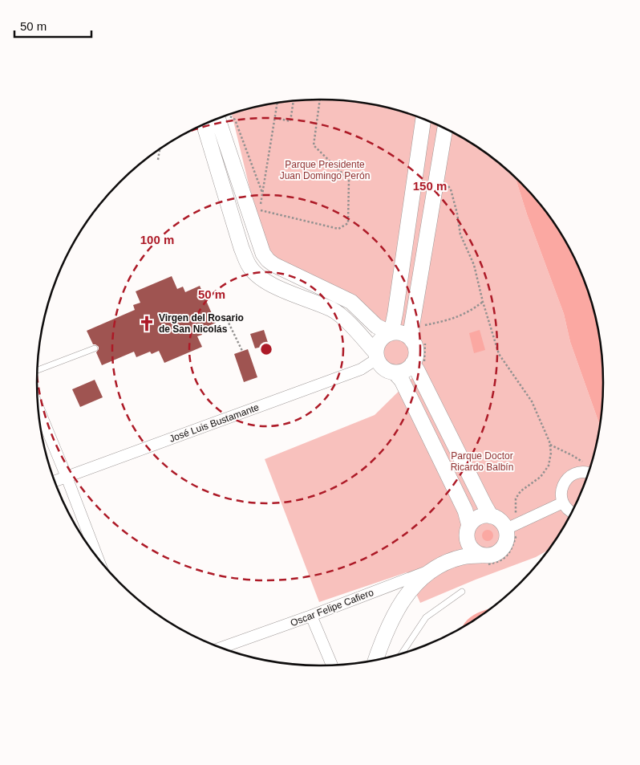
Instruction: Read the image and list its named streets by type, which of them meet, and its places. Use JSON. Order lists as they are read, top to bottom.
{
  "streets": {
    "main road": ["Oscar Felipe Cafiero"],
    "street": ["José Luis Bustamante"]
  },
  "parks": ["Parque Presidente Juan Domingo Perón", "Parque Doctor Ricardo Balbín"],
  "places": {
    "church": ["Virgen del Rosario de San Nicolás"]
  },
  "scale_bar": "50 m",
  "rings": ["150 m", "100 m", "50 m"]
}
